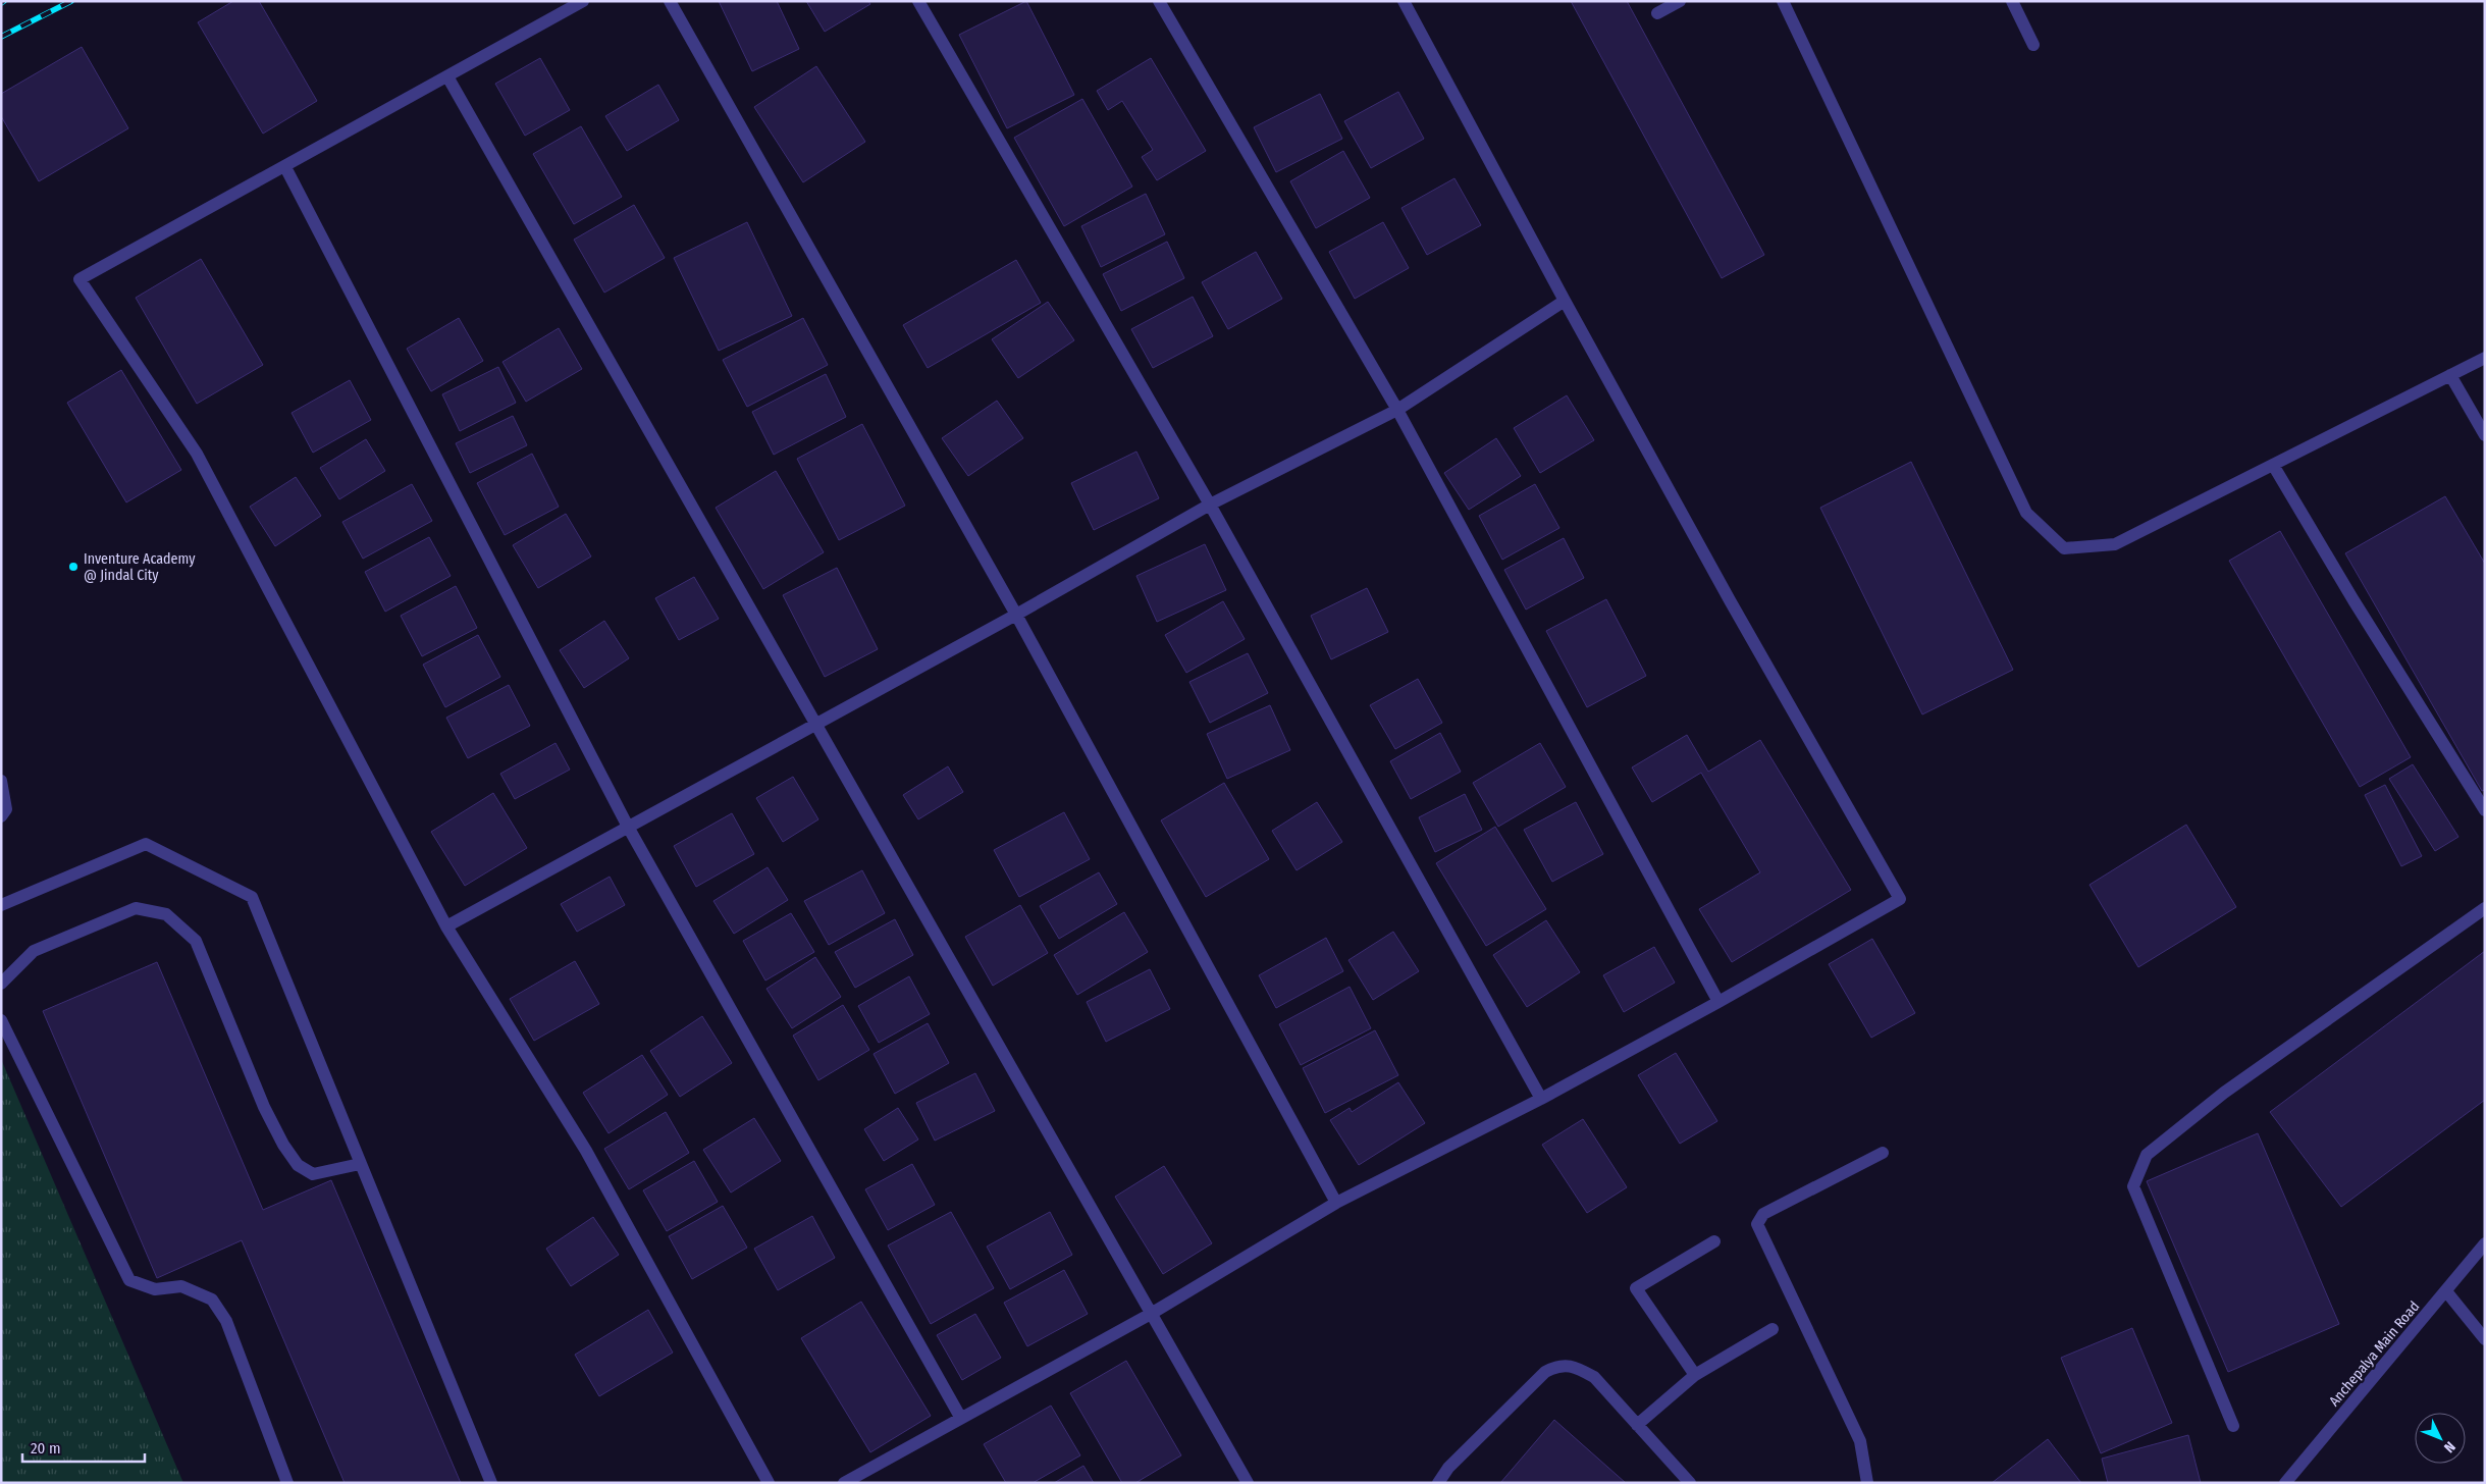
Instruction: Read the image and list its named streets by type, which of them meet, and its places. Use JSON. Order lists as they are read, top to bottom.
{
  "streets": {
    "street": ["Anchepalya Main Road"]
  },
  "places": ["Inventure Academy @ Jindal City"],
  "scale_bar": "20 m",
  "north": "bottom right"
}
